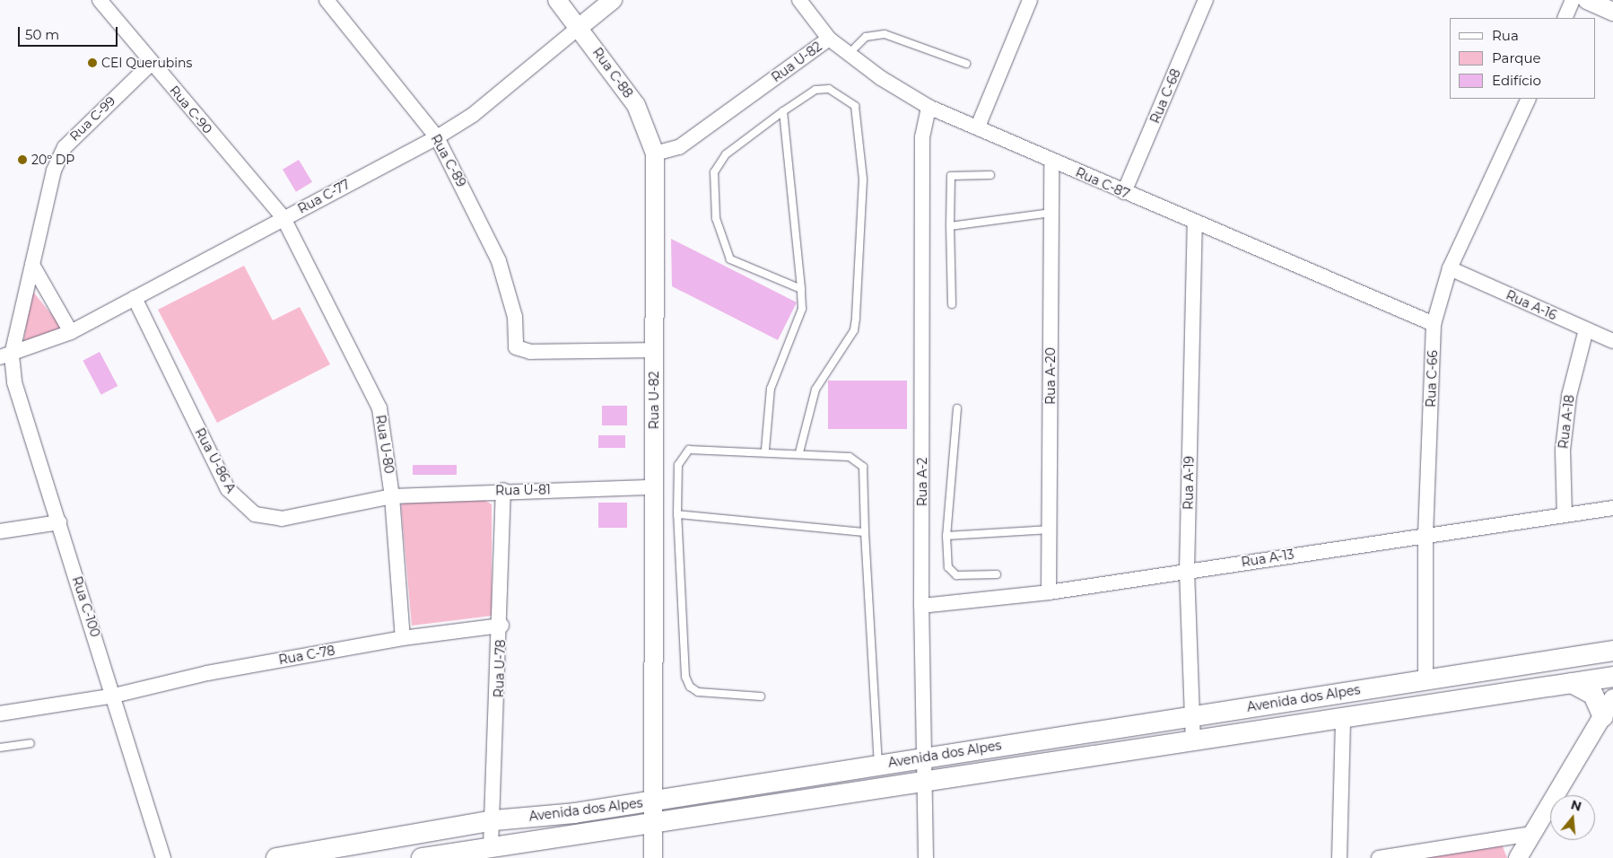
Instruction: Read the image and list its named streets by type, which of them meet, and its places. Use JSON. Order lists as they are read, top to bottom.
{
  "streets": {
    "main road": ["Avenida dos Alpes"],
    "street": [
      "Rua U-82",
      "Rua C-88",
      "Rua C-68",
      "Rua C-90",
      "Rua C-99",
      "Rua C-89",
      "Rua C-87",
      "Rua C-77",
      "Rua A-16",
      "Rua A-20",
      "Rua C-66",
      "Rua A-18",
      "Rua U-80",
      "Rua U-86 A",
      "Rua A-2",
      "Rua A-19",
      "Rua U-81",
      "Rua A-13",
      "Rua C-100",
      "Rua C-78",
      "Rua U-78"
    ]
  },
  "crossings": [
    ["Rua U-82", "Rua C-88"],
    ["Rua U-82", "Rua C-89"],
    ["Rua U-82", "Rua C-87"],
    ["Rua U-82", "Rua U-81"],
    ["Rua U-82", "Avenida dos Alpes"],
    ["Rua C-88", "Rua C-77"],
    ["Rua C-68", "Rua C-87"],
    ["Rua C-90", "Rua C-99"],
    ["Rua C-90", "Rua C-77"],
    ["Rua C-90", "Rua U-80"],
    ["Rua C-99", "Rua C-77"],
    ["Rua C-99", "Rua C-100"],
    ["Rua C-89", "Rua C-77"],
    ["Rua C-87", "Rua A-20"],
    ["Rua C-87", "Rua C-66"],
    ["Rua C-87", "Rua A-2"],
    ["Rua C-87", "Rua A-19"],
    ["Rua C-77", "Rua U-80"],
    ["Rua C-77", "Rua U-86 A"],
    ["Rua C-77", "Rua C-100"],
    ["Rua A-16", "Rua C-66"],
    ["Rua A-16", "Rua A-18"],
    ["Rua A-20", "Rua A-13"],
    ["Rua C-66", "Rua A-13"],
    ["Rua C-66", "Avenida dos Alpes"],
    ["Rua A-18", "Rua A-13"],
    ["Rua U-80", "Rua U-86 A"],
    ["Rua U-80", "Rua U-81"],
    ["Rua U-80", "Rua C-78"],
    ["Rua U-86 A", "Rua U-81"],
    ["Rua A-2", "Rua A-13"],
    ["Rua A-2", "Avenida dos Alpes"],
    ["Rua A-19", "Rua A-13"],
    ["Rua A-19", "Avenida dos Alpes"],
    ["Rua U-81", "Rua U-78"],
    ["Rua C-100", "Rua C-78"],
    ["Rua C-78", "Rua U-78"],
    ["Rua U-78", "Avenida dos Alpes"]
  ],
  "places": ["CEI Querubins", "20º DP"],
  "legend": ["Rua", "Parque", "Edifício"],
  "scale_bar": "50 m",
  "north": "top"
}
